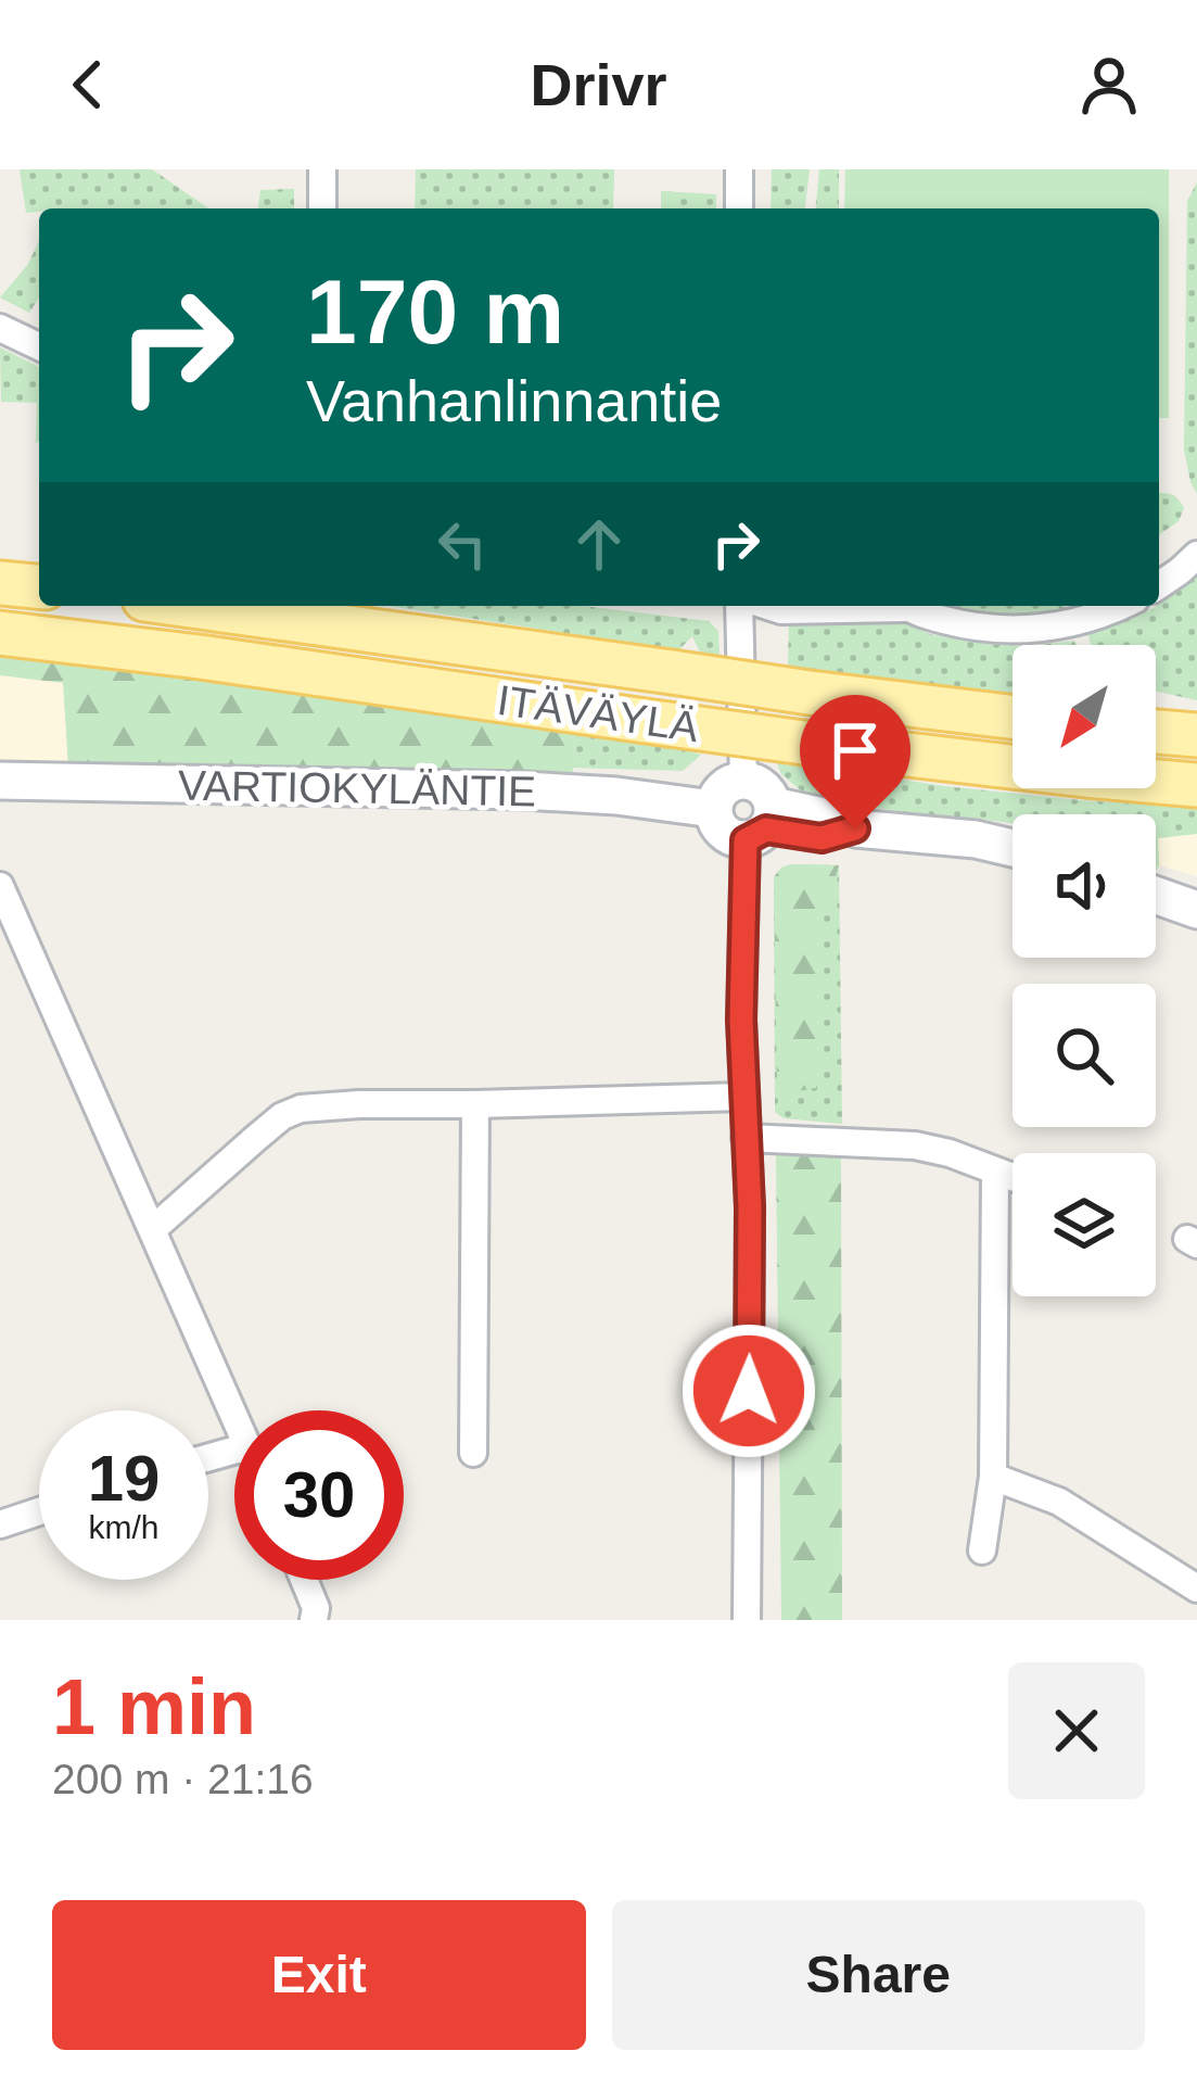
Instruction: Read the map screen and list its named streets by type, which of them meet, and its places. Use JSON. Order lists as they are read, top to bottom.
{
  "streets": {
    "main road": ["ITÄVÄYLÄ", "VARTIOKYLÄNTIE"]
  },
  "north": "bottom left",
  "page": {
    "header": "Drivr",
    "turn": ["170 m", "Vanhanlinnantie"],
    "speed": "19 km/h",
    "limit": "30",
    "heading": ["1 min", "200 m · 21:16"],
    "buttons": ["Exit", "Share"]
  }
}
